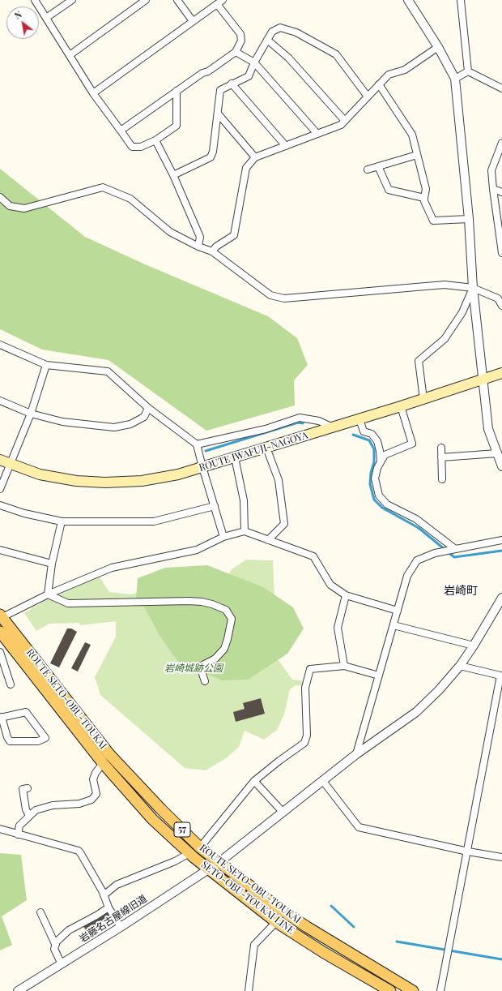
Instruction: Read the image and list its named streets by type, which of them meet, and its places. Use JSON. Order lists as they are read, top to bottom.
{
  "streets": {
    "main road": [
      "ROUTE IWAFUJI-NAGOYA",
      "ROUTE SETO-OBU-TOUKAI",
      "57",
      "SETO-OBU-TOUKAI LINE"
    ],
    "street": ["岩藤名古屋線旧道"]
  },
  "crossings": [
    ["ROUTE SETO-OBU-TOUKAI", "岩藤名古屋線旧道"],
    ["SETO-OBU-TOUKAI LINE", "岩藤名古屋線旧道"]
  ],
  "districts": ["岩崎町"],
  "parks": ["岩崎城跡公園"],
  "north": "top left"
}
